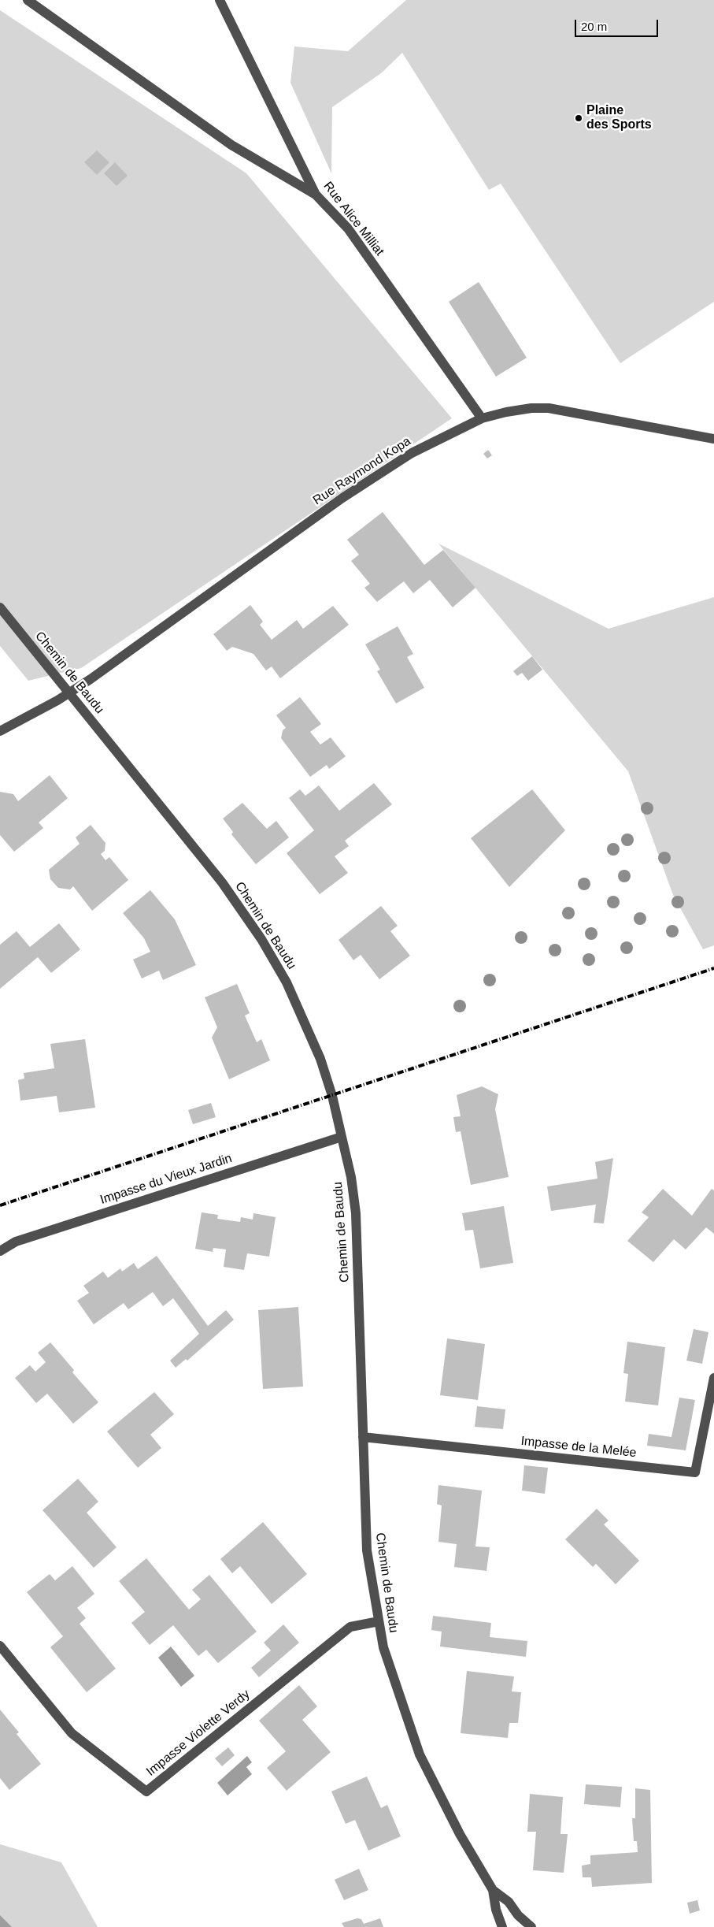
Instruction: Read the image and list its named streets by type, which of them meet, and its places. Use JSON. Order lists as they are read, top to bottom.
{
  "streets": {
    "street": [
      "Rue Alice Milliat",
      "Rue Raymond Kopa",
      "Chemin de Baudu",
      "Impasse du Vieux Jardin",
      "Impasse de la Melée",
      "Impasse Violette Verdy"
    ]
  },
  "crossings": [
    ["Rue Alice Milliat", "Rue Raymond Kopa"],
    ["Rue Raymond Kopa", "Chemin de Baudu"],
    ["Chemin de Baudu", "Impasse du Vieux Jardin"],
    ["Chemin de Baudu", "Impasse de la Melée"],
    ["Chemin de Baudu", "Impasse Violette Verdy"]
  ],
  "places": ["Plaine des Sports"],
  "scale_bar": "20 m"
}
